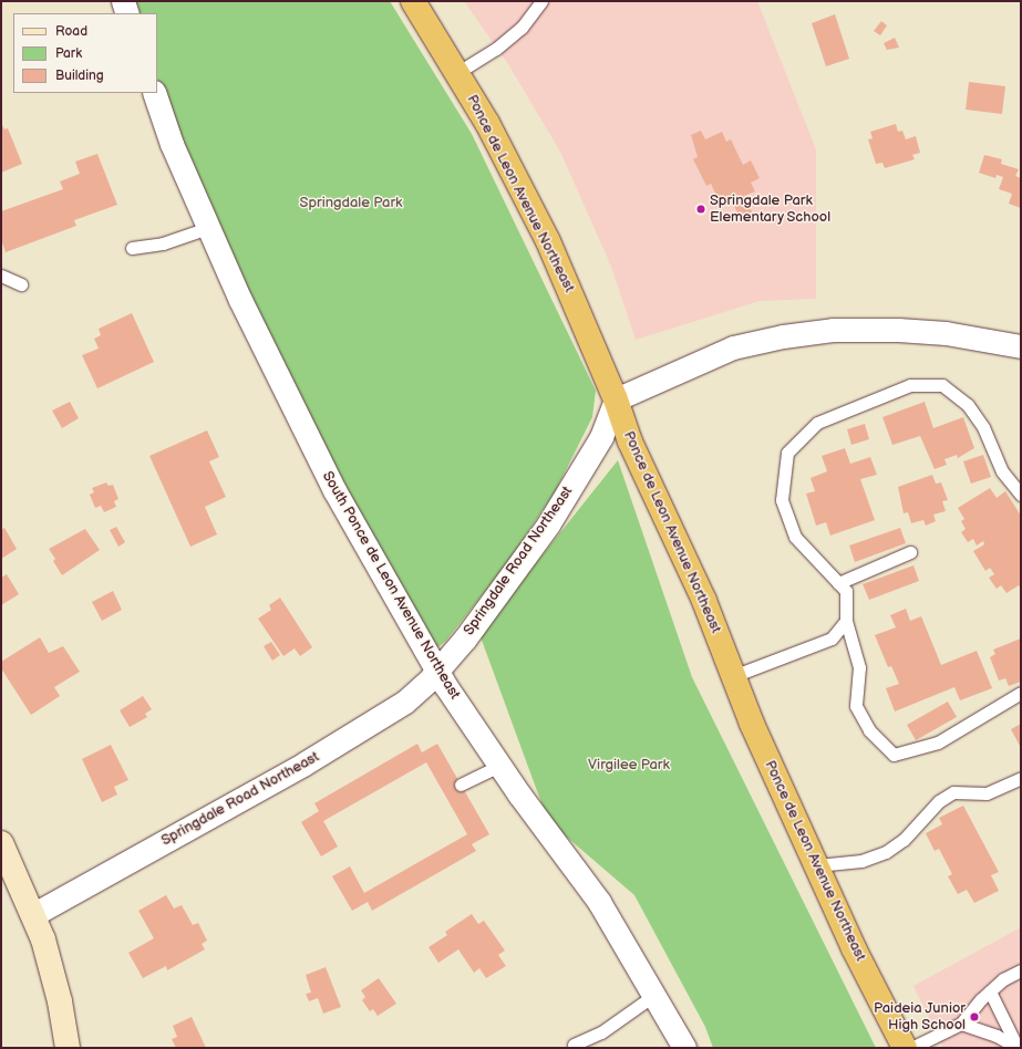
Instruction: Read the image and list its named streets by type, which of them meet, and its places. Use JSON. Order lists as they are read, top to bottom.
{
  "streets": {
    "highway": ["Ponce de Leon Avenue Northeast"],
    "street": ["Springdale Road Northeast", "South Ponce de Leon Avenue Northeast"]
  },
  "crossings": [
    ["Ponce de Leon Avenue Northeast", "Springdale Road Northeast"],
    ["Springdale Road Northeast", "South Ponce de Leon Avenue Northeast"]
  ],
  "parks": ["Springdale Park", "Virgilee Park"],
  "places": ["Springdale Park Elementary School", "Paideia Junior High School"],
  "legend": ["Road", "Park", "Building"]
}
